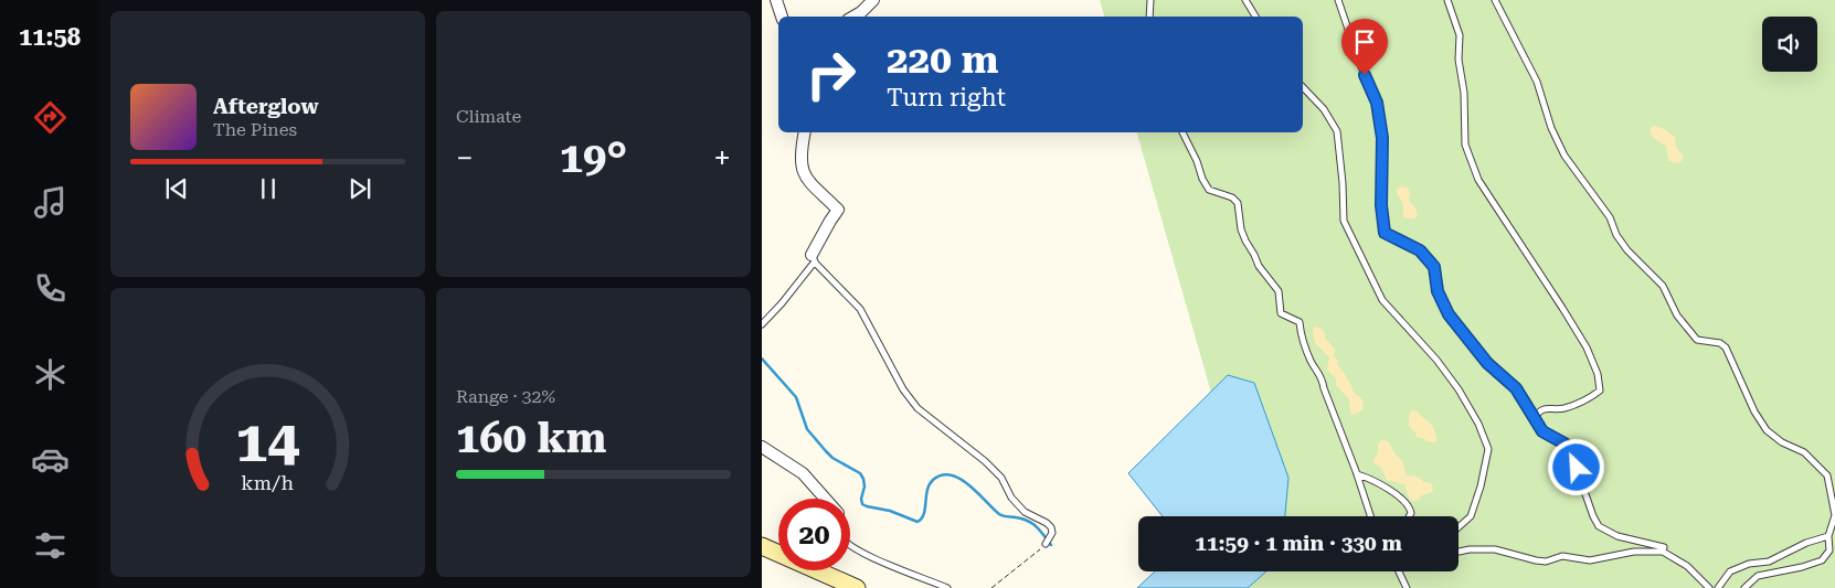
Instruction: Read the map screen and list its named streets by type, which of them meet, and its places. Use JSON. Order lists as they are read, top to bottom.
{
  "page": {
    "tabs": "11:58",
    "tile": [
      "Climate",
      ["Range · 32%", "160 km"]
    ],
    "turn": ["220 m", "Turn right"],
    "song": ["Afterglow", "The Pines"],
    "heat": ["−", "19°", "+"],
    "limit": "20",
    "trip": "11:59 · 1 min · 330 m",
    "gauge": ["14", "km/h"]
  }
}
